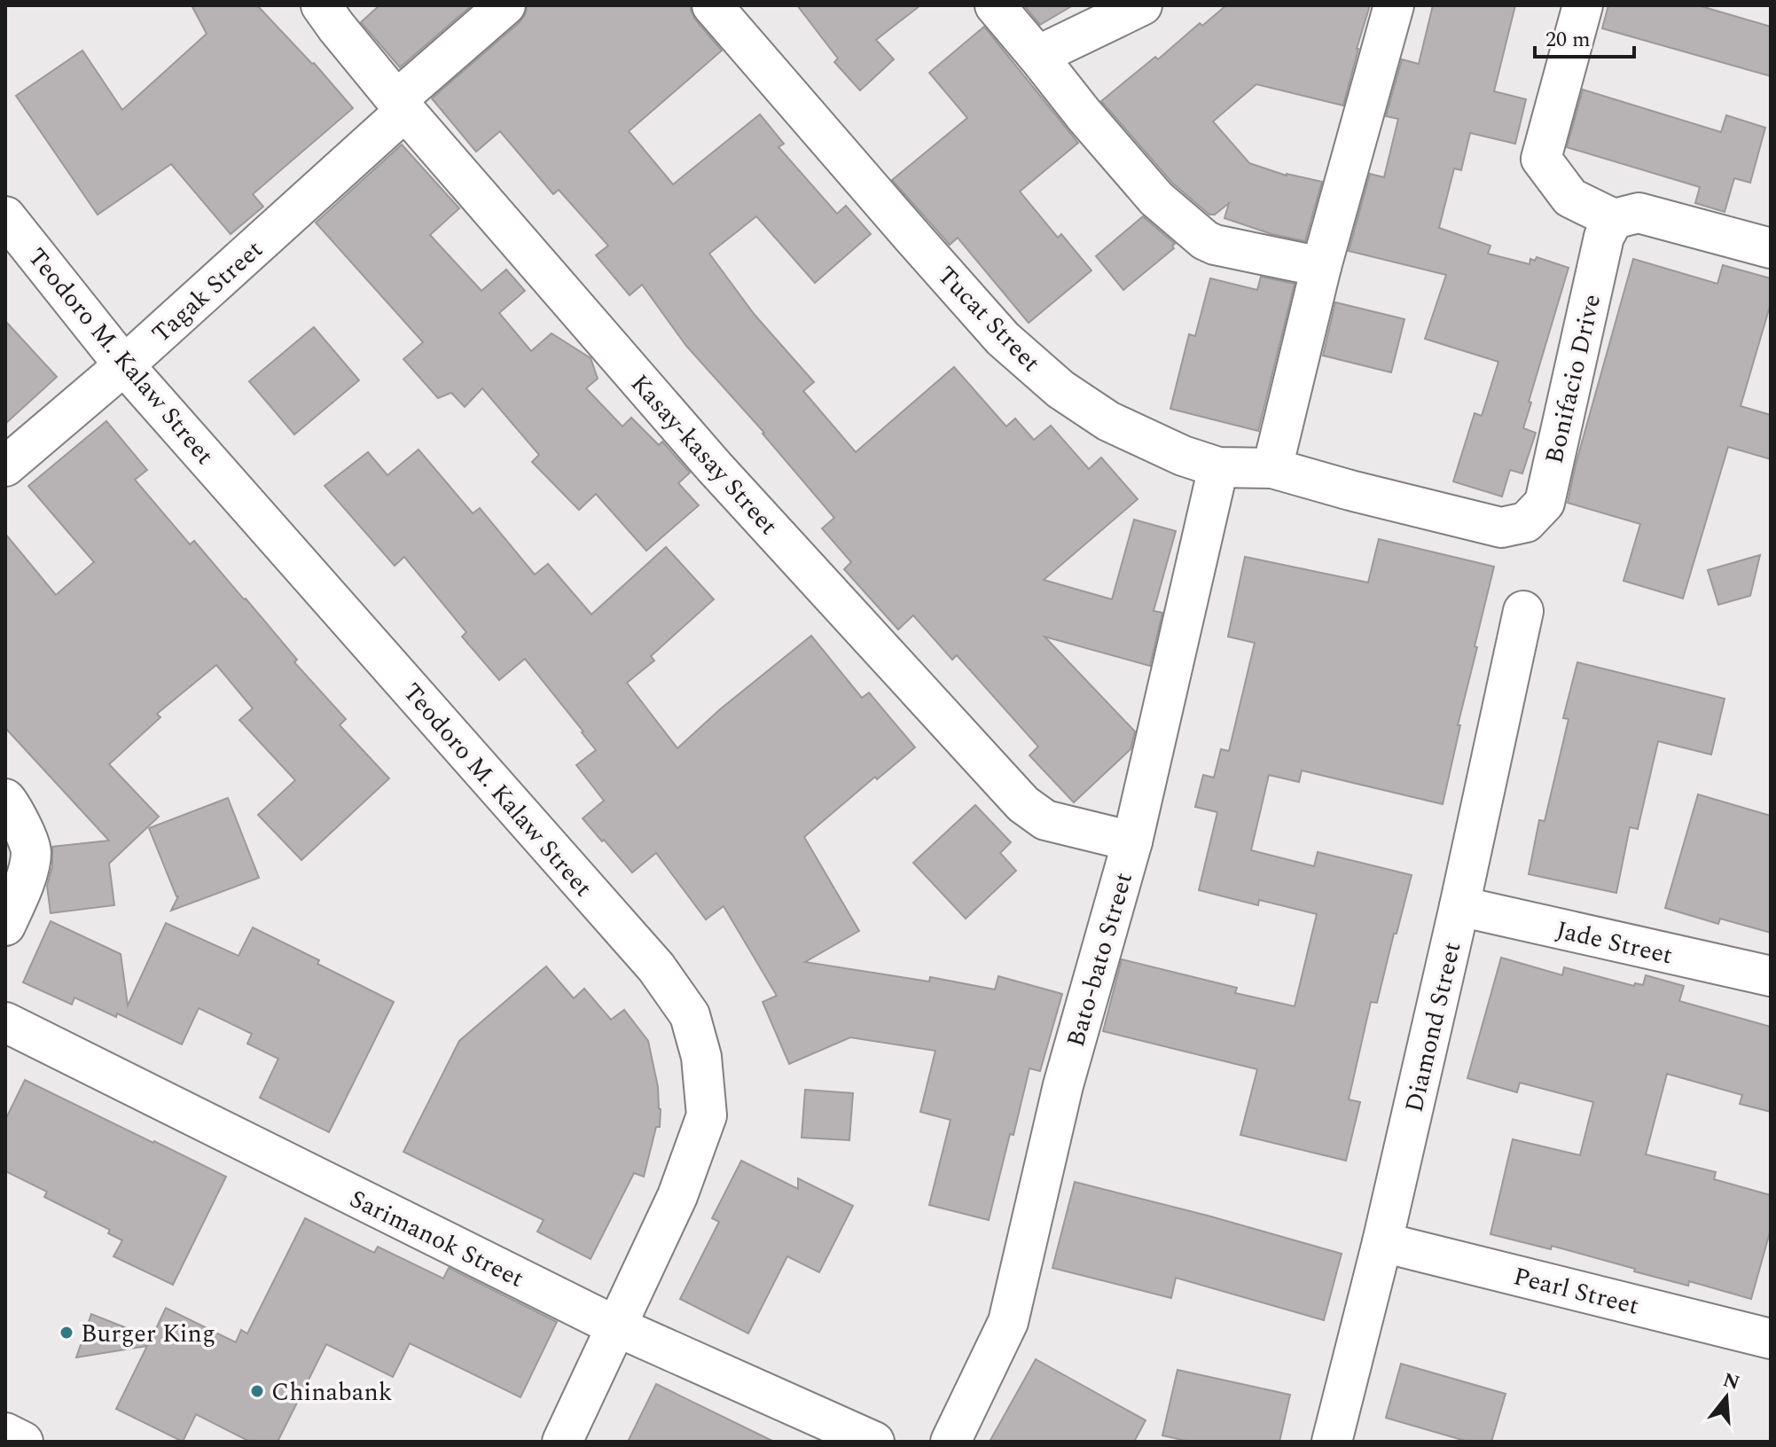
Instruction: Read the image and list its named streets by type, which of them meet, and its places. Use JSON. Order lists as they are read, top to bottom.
{
  "streets": {
    "street": [
      "Tagak Street",
      "Tucat Street",
      "Teodoro M. Kalaw Street",
      "Bonifacio Drive",
      "Kasay-kasay Street",
      "Jade Street",
      "Bato-bato Street",
      "Diamond Street",
      "Sarimanok Street",
      "Pearl Street"
    ]
  },
  "crossings": [
    ["Tagak Street", "Teodoro M. Kalaw Street"],
    ["Tagak Street", "Kasay-kasay Street"],
    ["Tucat Street", "Bonifacio Drive"],
    ["Tucat Street", "Bato-bato Street"],
    ["Teodoro M. Kalaw Street", "Sarimanok Street"],
    ["Kasay-kasay Street", "Bato-bato Street"],
    ["Jade Street", "Diamond Street"],
    ["Diamond Street", "Pearl Street"]
  ],
  "places": ["Burger King", "Chinabank"],
  "scale_bar": "20 m",
  "north": "top"
}
